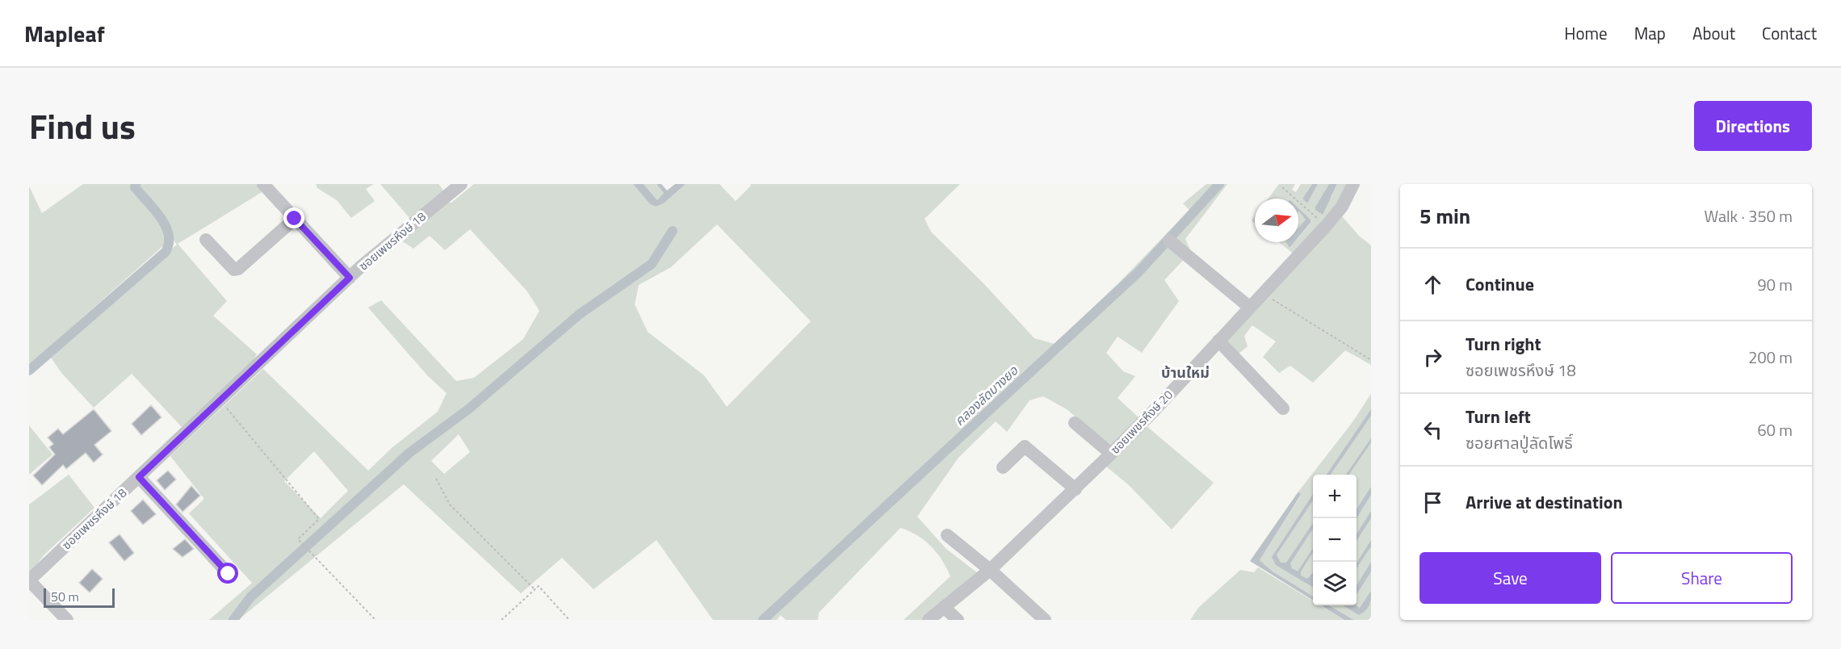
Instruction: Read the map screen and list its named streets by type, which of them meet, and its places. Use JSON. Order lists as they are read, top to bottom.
{
  "streets": {
    "street": ["ซอยเพชรหึงษ์ 18", "ซอยเพชรหึงษ์ 20"]
  },
  "districts": ["บ้านใหม่"],
  "water": ["คลองลัดบางยอ"],
  "scale_bar": "50 m",
  "north": "right",
  "page": {
    "header": "Mapleaf",
    "nav": [
      "Home",
      "Map",
      "About",
      "Contact"
    ],
    "title": "Find us",
    "buttons": [
      "Directions",
      ["Save", "Share"]
    ],
    "heading": ["5 min", "Walk · 350 m"],
    "list": [
      ["Continue", "90 m"],
      ["Turn right", "ซอยเพชรหึงษ์ 18", "200 m"],
      ["Turn left", "ซอยศาลปู่ลัดโพธิ์", "60 m"],
      "Arrive at destination"
    ],
    "map_buttons": ["+", "−"],
    "scale": "50 m"
  }
}
